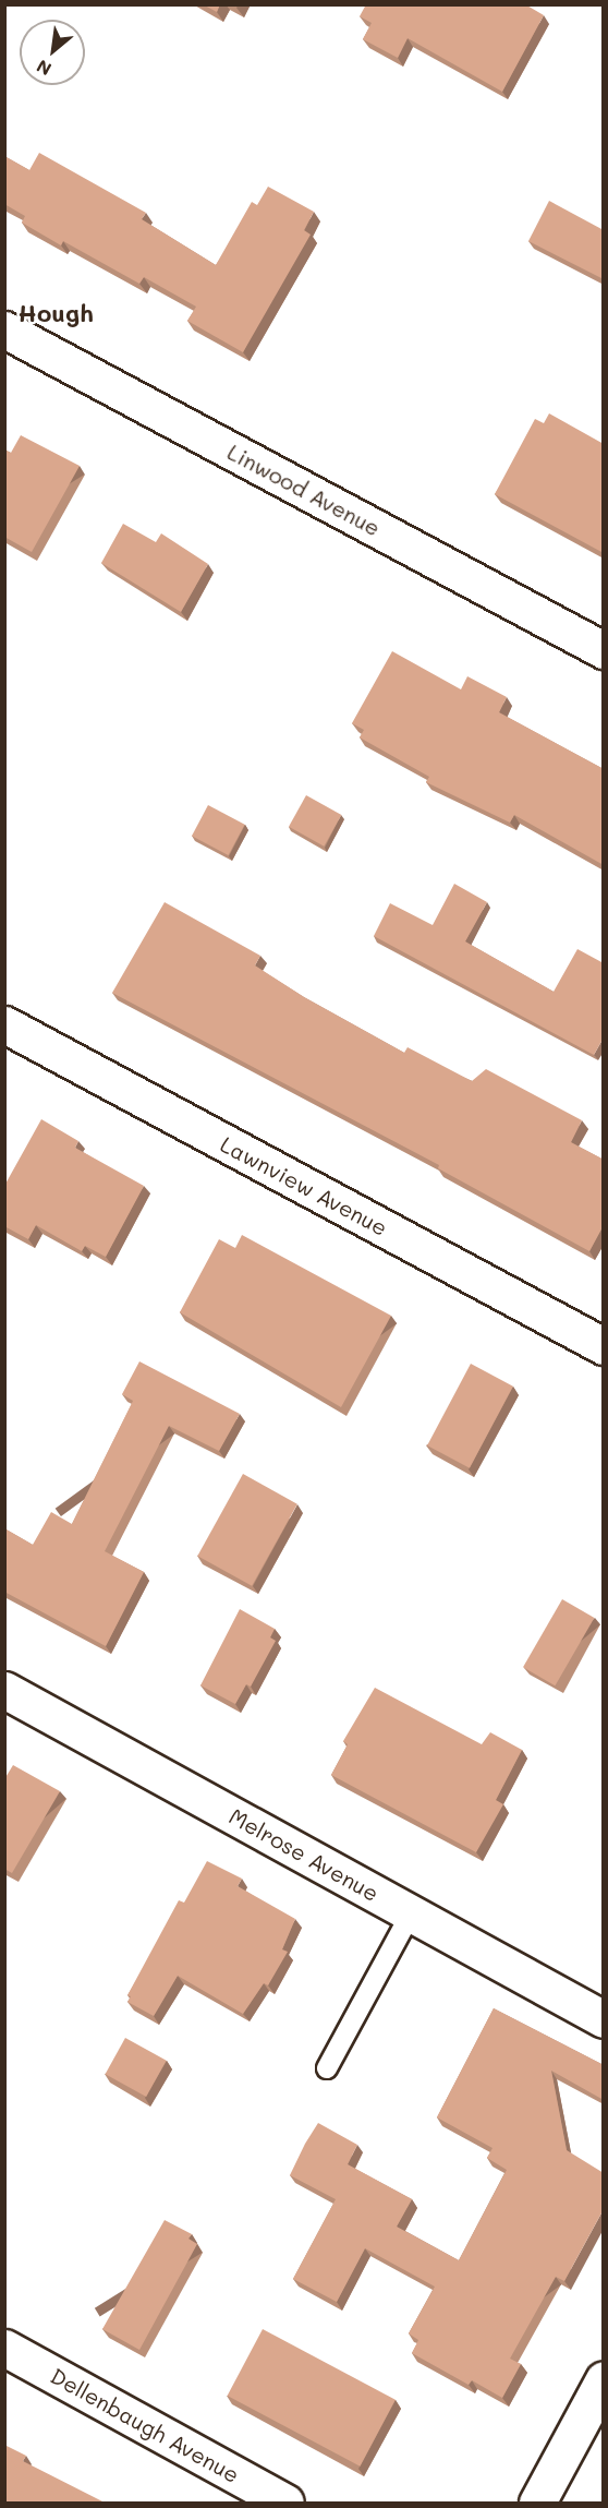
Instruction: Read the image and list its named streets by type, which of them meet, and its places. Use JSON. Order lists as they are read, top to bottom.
{
  "streets": {
    "street": [
      "Linwood Avenue",
      "Lawnview Avenue",
      "Melrose Avenue",
      "Dellenbaugh Avenue"
    ]
  },
  "districts": ["Hough"],
  "north": "bottom left"
}
